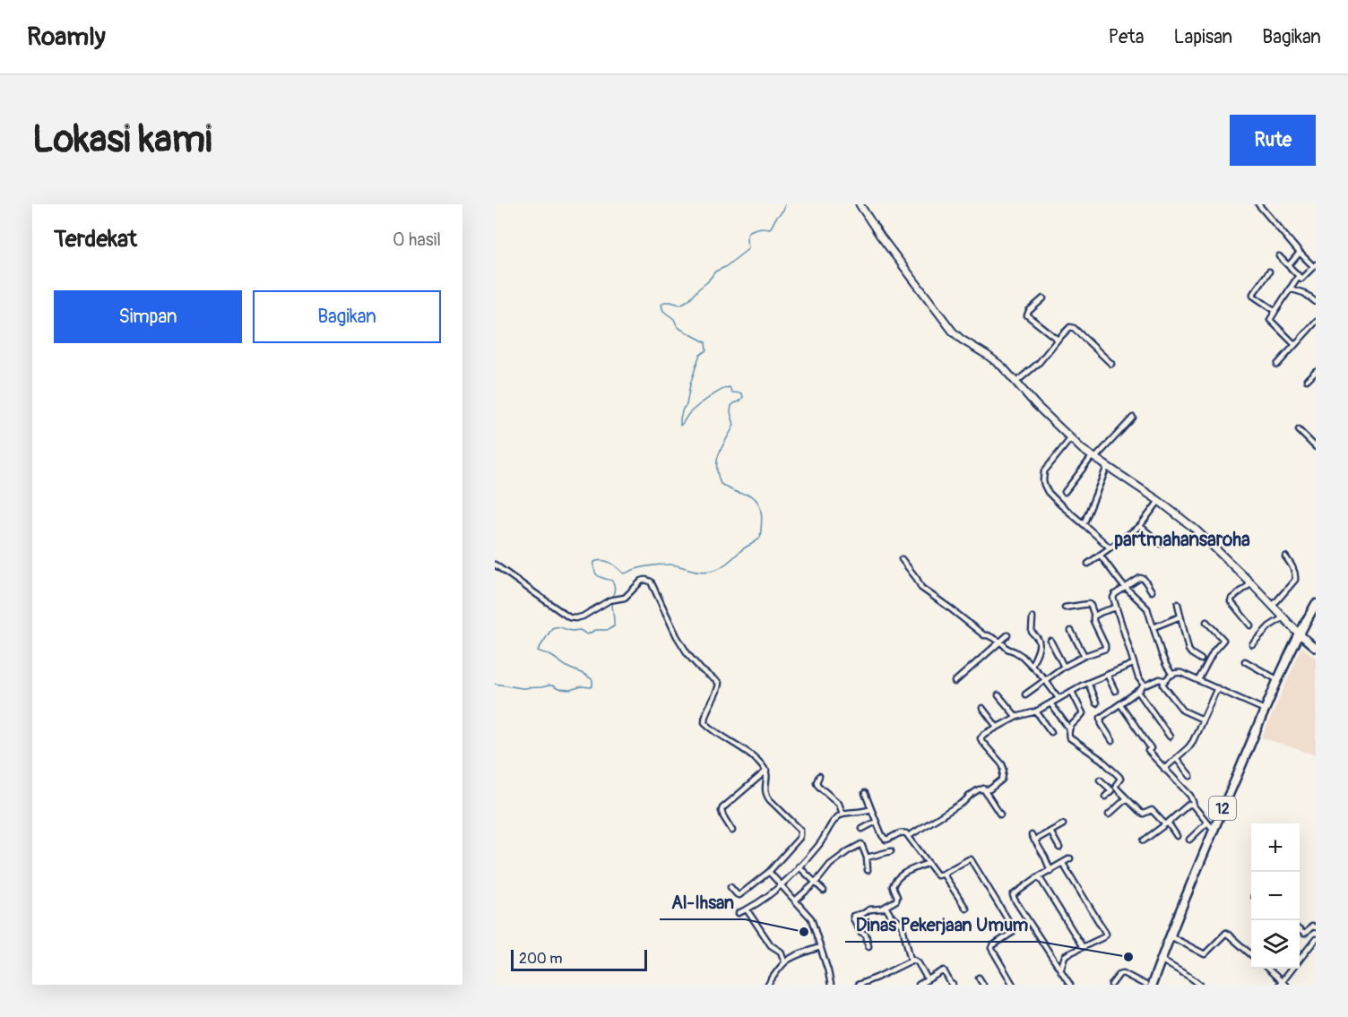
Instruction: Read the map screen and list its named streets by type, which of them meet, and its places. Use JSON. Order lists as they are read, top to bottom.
{
  "streets": {
    "highway": ["12"]
  },
  "districts": ["partmahansaroha"],
  "places": ["Al-Ihsan", "Dinas Pekerjaan Umum"],
  "scale_bar": "200 m",
  "page": {
    "header": "Roamly",
    "nav": ["Peta", "Lapisan", "Bagikan"],
    "buttons": [
      "Rute",
      ["Simpan", "Bagikan"]
    ],
    "title": "Lokasi kami",
    "heading": ["Terdekat", "0 hasil"],
    "map_buttons": ["+", "−"],
    "scale": "200 m"
  }
}
